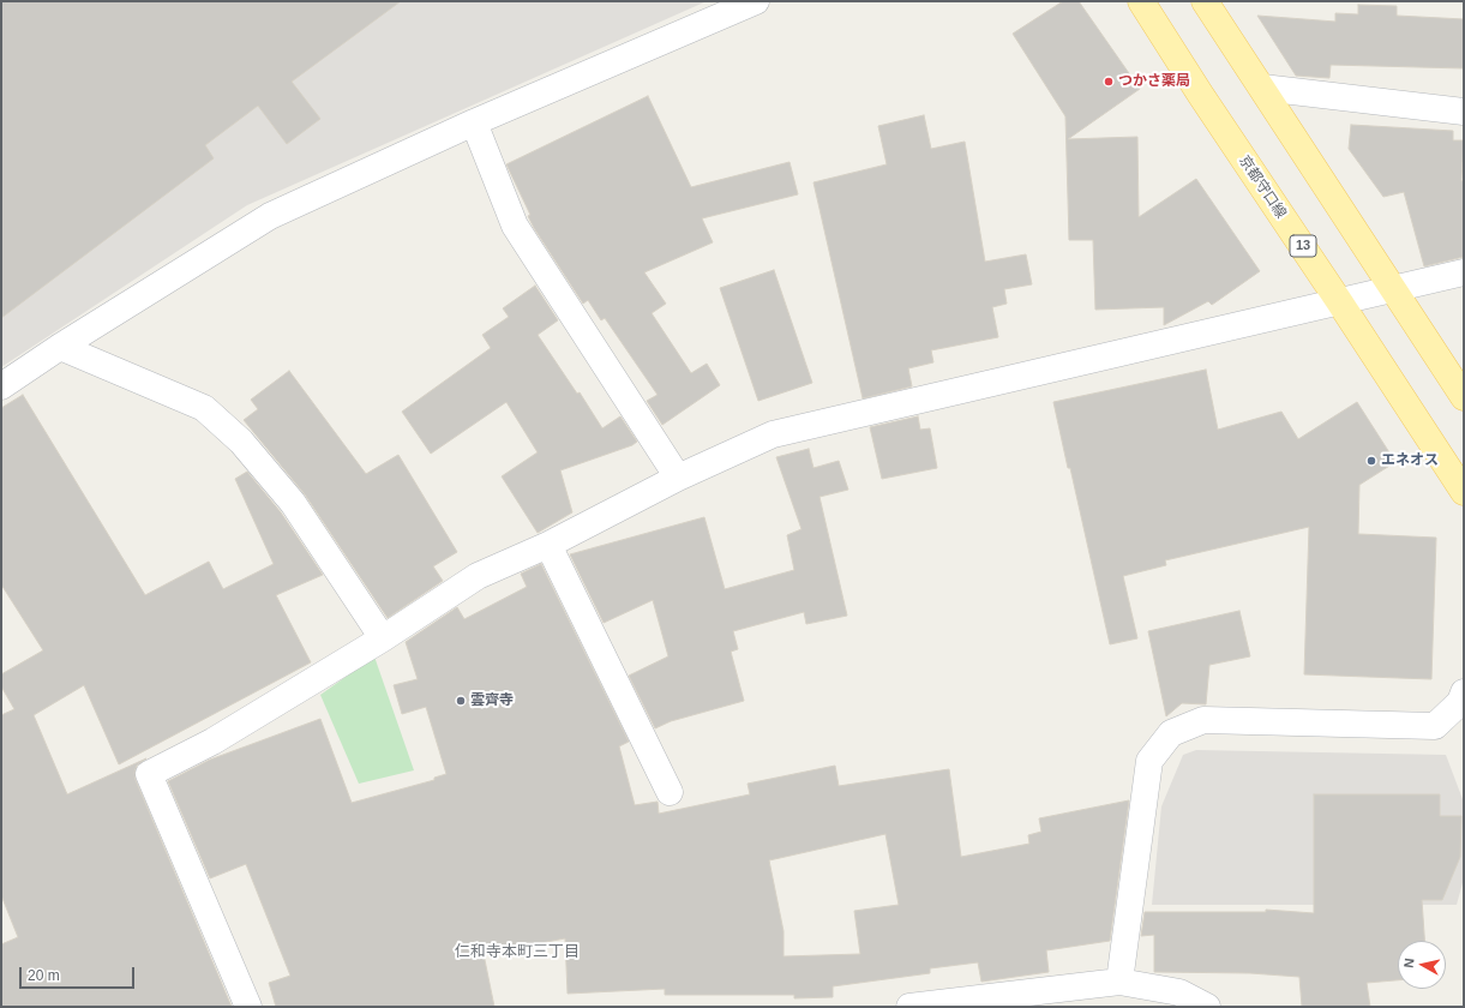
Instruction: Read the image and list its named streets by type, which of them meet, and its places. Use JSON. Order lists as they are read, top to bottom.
{
  "streets": {
    "main road": ["京都守口線", "13"]
  },
  "districts": ["仁和寺本町三丁目"],
  "places": ["つかさ薬局", "エネオス", "雲齊寺"],
  "scale_bar": "20 m",
  "north": "left"
}
